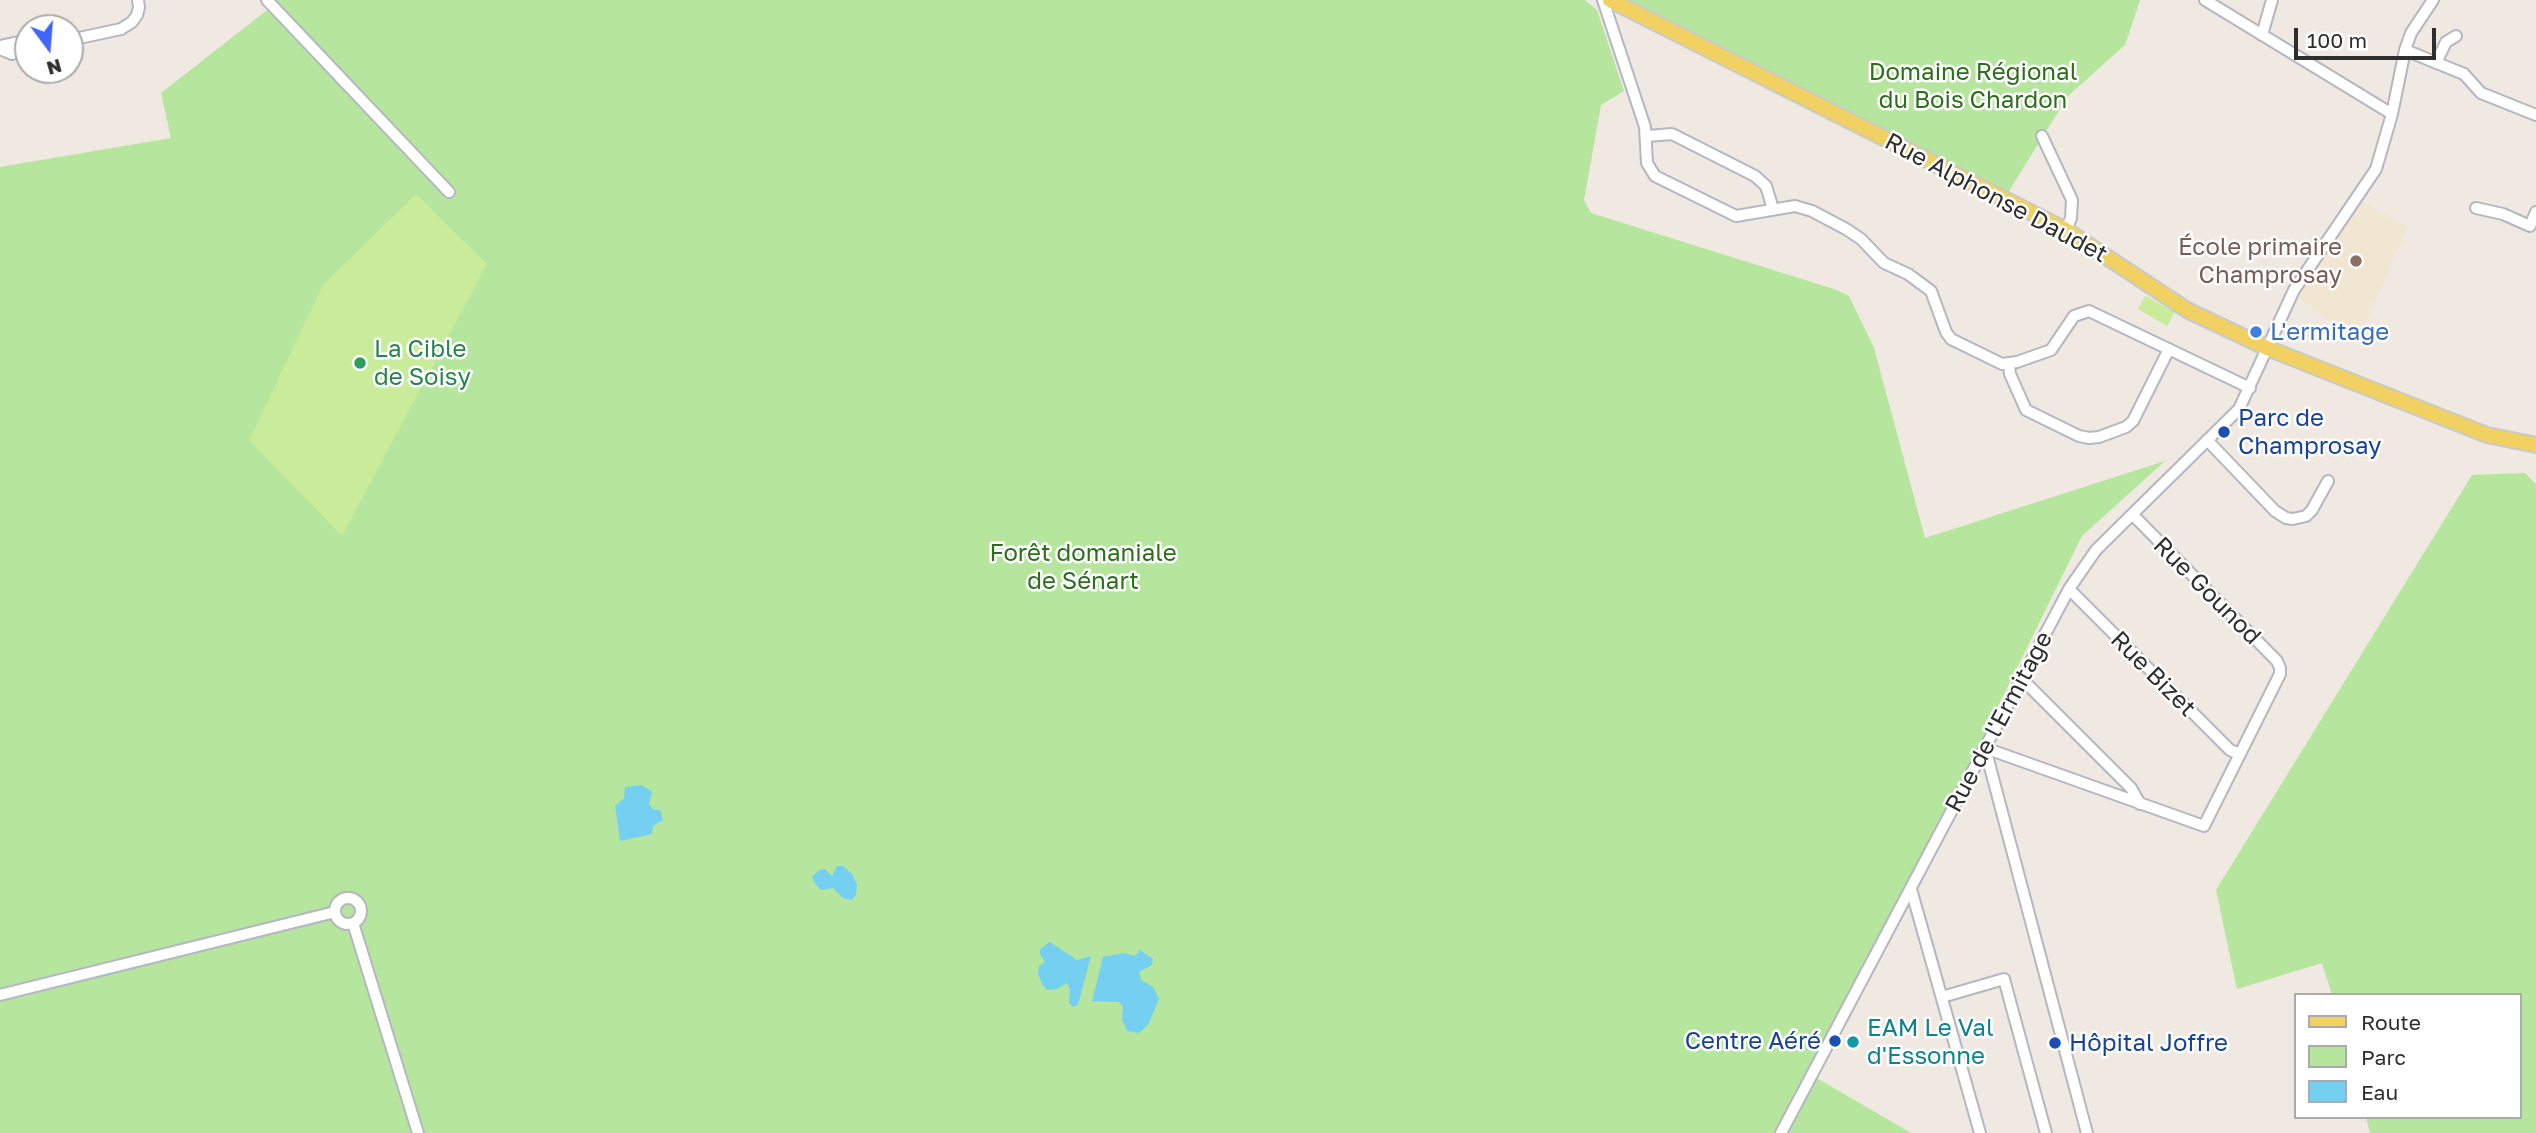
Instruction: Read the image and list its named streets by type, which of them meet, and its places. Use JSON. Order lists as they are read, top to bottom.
{
  "streets": {
    "main road": ["Rue Alphonse Daudet"],
    "street": ["Rue Gounod", "Rue Bizet", "Rue de l'Ermitage"]
  },
  "crossings": [
    ["Rue Alphonse Daudet", "Rue de l'Ermitage"],
    ["Rue Gounod", "Rue Bizet"],
    ["Rue Gounod", "Rue de l'Ermitage"],
    ["Rue Bizet", "Rue de l'Ermitage"]
  ],
  "parks": ["Domaine Régional du Bois Chardon", "Forêt domaniale de Sénart"],
  "places": [
    "École primaire Champrosay",
    "L'ermitage",
    "La Cible de Soisy",
    "Parc de Champrosay",
    "Centre Aéré",
    "EAM Le Val d'Essonne",
    "Hôpital Joffre"
  ],
  "legend": ["Route", "Parc", "Eau"],
  "scale_bar": "100 m",
  "north": "bottom"
}
